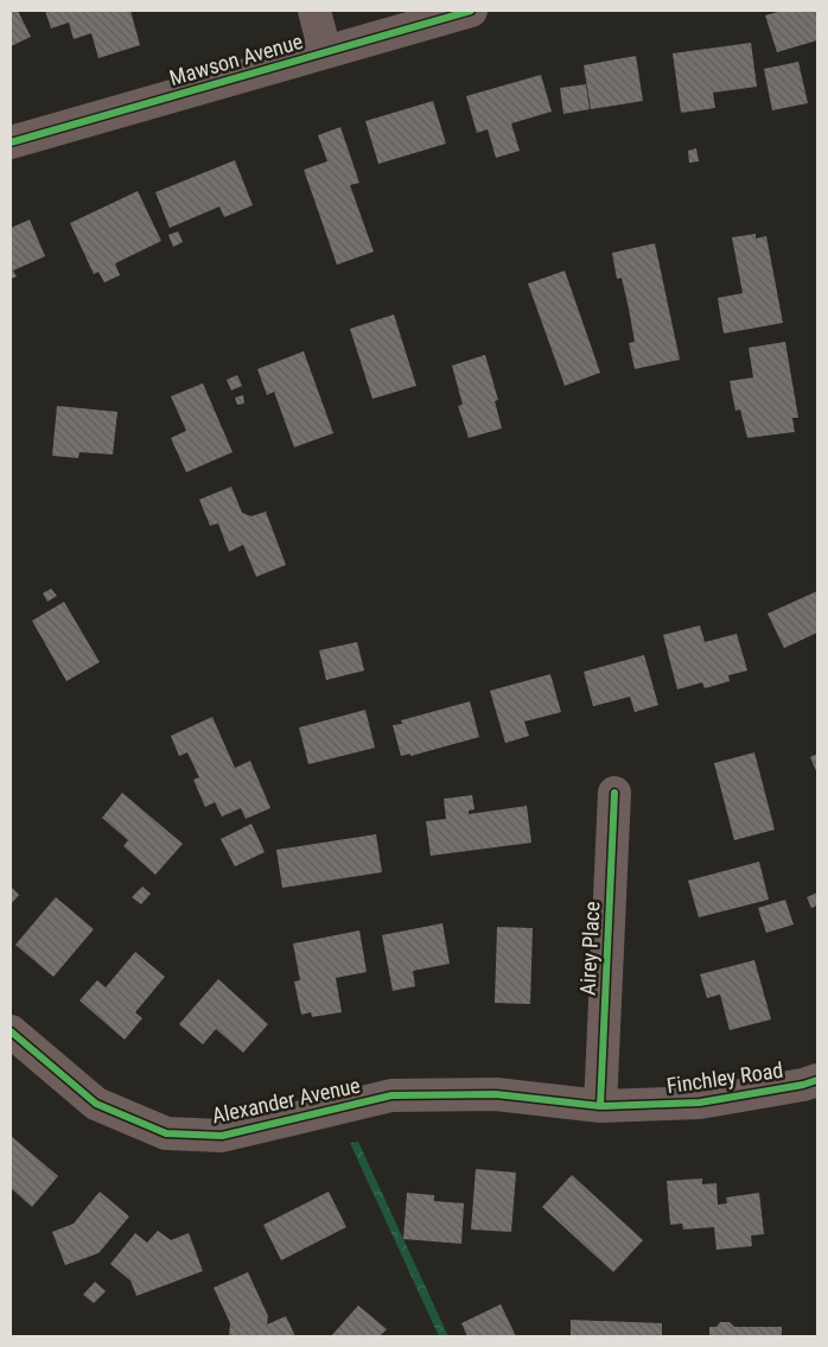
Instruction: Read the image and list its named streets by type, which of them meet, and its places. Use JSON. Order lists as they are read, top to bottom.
{
  "streets": {
    "street": [
      "Mawson Avenue",
      "Airey Place",
      "Finchley Road",
      "Alexander Avenue"
    ]
  },
  "crossings": [
    ["Airey Place", "Finchley Road"],
    ["Airey Place", "Alexander Avenue"],
    ["Finchley Road", "Alexander Avenue"]
  ]
}
